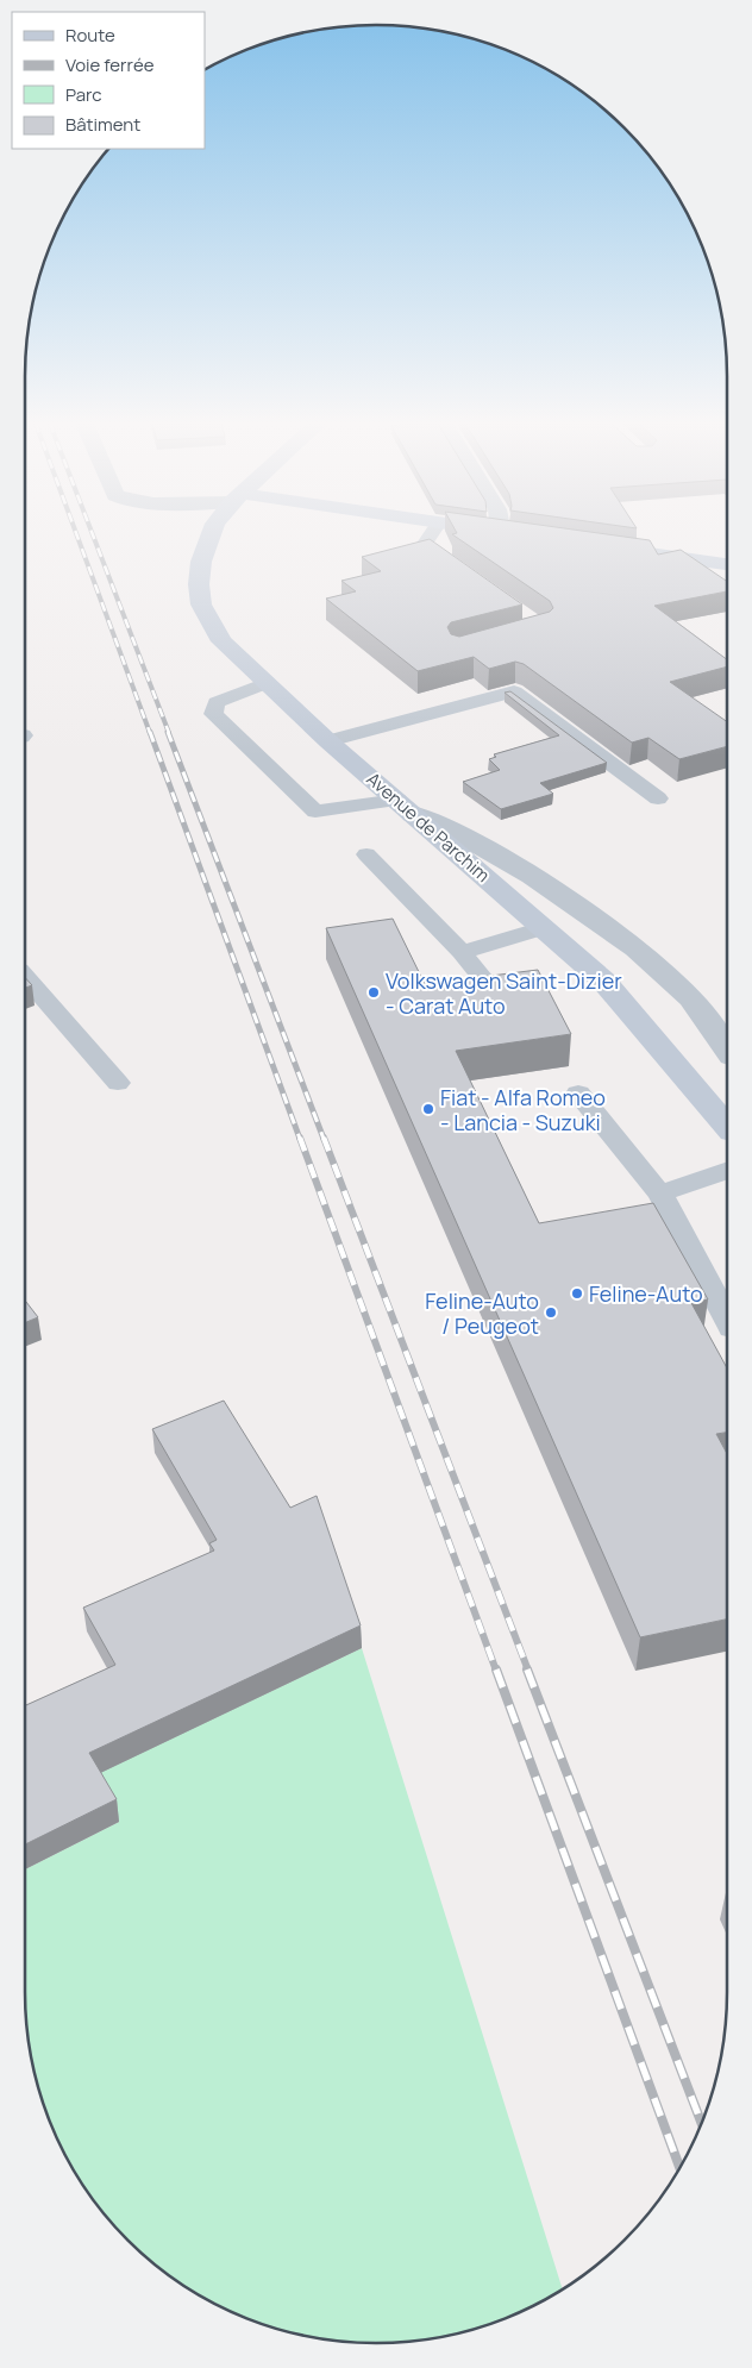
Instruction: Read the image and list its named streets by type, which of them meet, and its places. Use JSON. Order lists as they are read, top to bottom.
{
  "streets": {
    "street": ["Avenue de Parchim"]
  },
  "places": [
    "Volkswagen Saint-Dizier - Carat Auto",
    "Fiat - Alfa Romeo - Lancia - Suzuki",
    "Feline-Auto",
    "Feline-Auto / Peugeot"
  ],
  "legend": [
    "Route",
    "Voie ferrée",
    "Parc",
    "Bâtiment"
  ]
}
